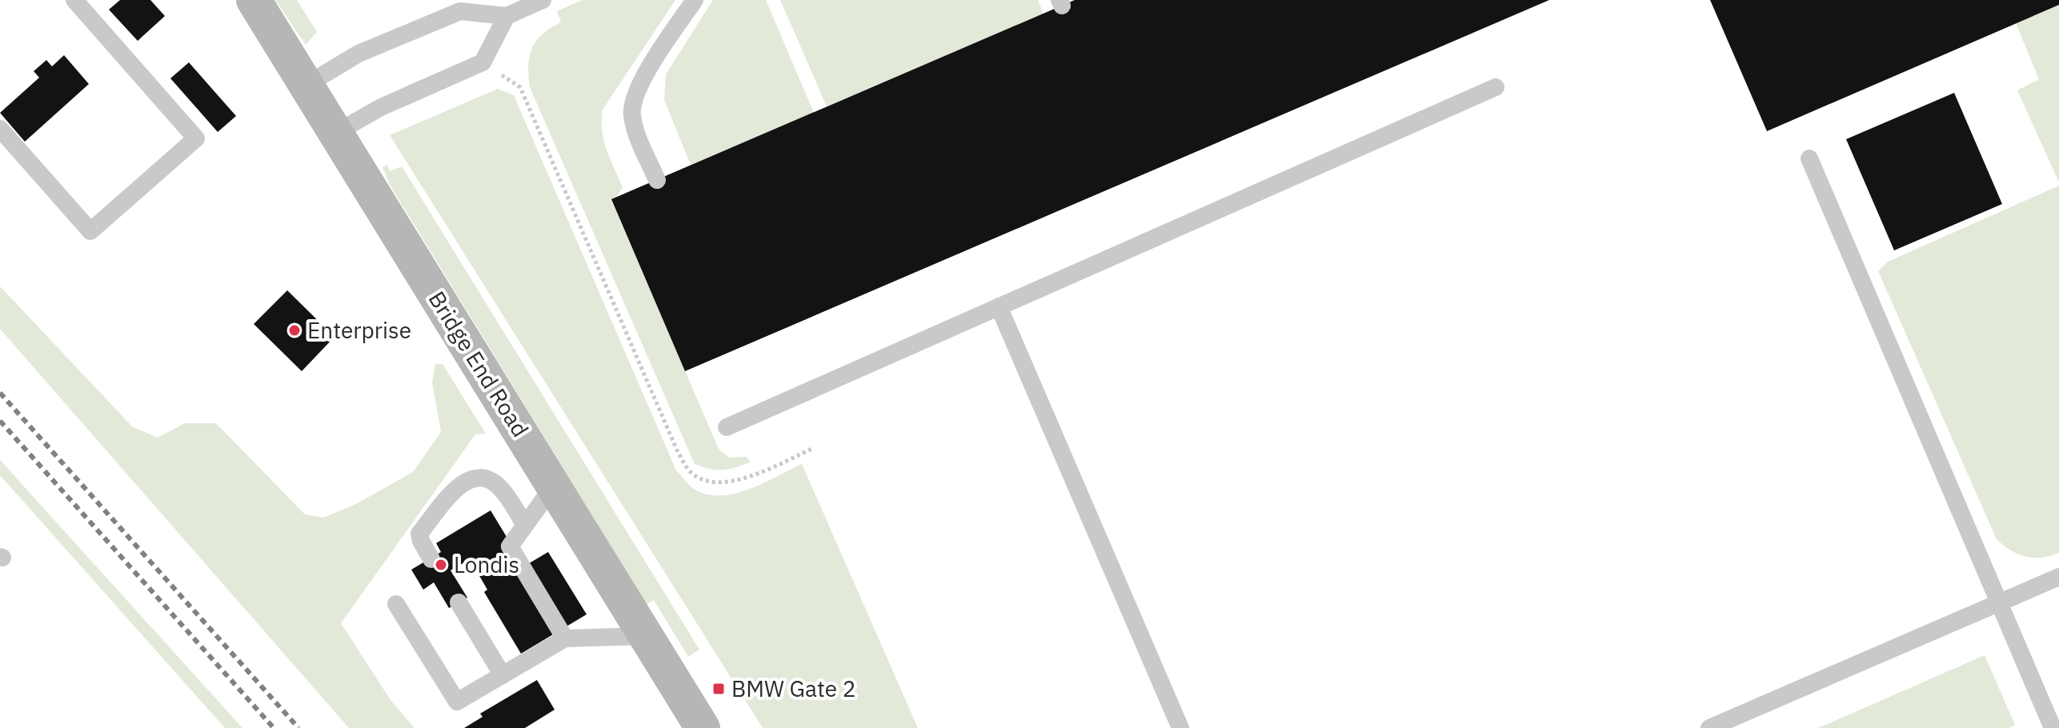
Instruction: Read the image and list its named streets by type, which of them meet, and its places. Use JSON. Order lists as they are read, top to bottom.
{
  "streets": {
    "main road": ["Bridge End Road"]
  },
  "places": {
    "other": ["Enterprise", "Londis"],
    "transit": ["BMW Gate 2"]
  }
}
